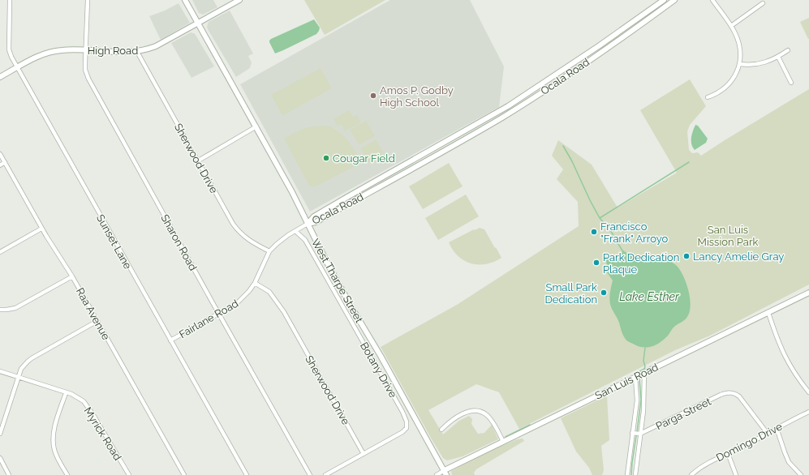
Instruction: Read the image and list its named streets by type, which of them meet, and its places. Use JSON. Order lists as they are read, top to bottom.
{
  "streets": {
    "main road": [
      "High Road",
      "Ocala Road",
      "West Tharpe Street",
      "San Luis Road"
    ],
    "street": [
      "Sherwood Drive",
      "Sunset Lane",
      "Sharon Road",
      "Raa Avenue",
      "Fairlane Road",
      "Botany Drive",
      "Parga Street",
      "Myrick Road",
      "Domingo Drive"
    ]
  },
  "crossings": [
    ["High Road", "Sherwood Drive"],
    ["High Road", "Sunset Lane"],
    ["High Road", "Sharon Road"],
    ["High Road", "West Tharpe Street"],
    ["Ocala Road", "West Tharpe Street"],
    ["Ocala Road", "Fairlane Road"],
    ["Sherwood Drive", "Fairlane Road"],
    ["Sherwood Drive", "Botany Drive"],
    ["Sunset Lane", "Fairlane Road"],
    ["Sharon Road", "Fairlane Road"],
    ["West Tharpe Street", "Fairlane Road"],
    ["West Tharpe Street", "San Luis Road"],
    ["Fairlane Road", "Botany Drive"],
    ["Parga Street", "Domingo Drive"]
  ],
  "water": ["Lake Esther"],
  "parks": ["San Luis Mission Park"],
  "places": [
    "Amos P. Godby High School",
    "Cougar Field",
    "Francisco \"Frank\" Arroyo",
    "Lancy Amelie Gray",
    "Park Dedication Plaque",
    "Small Park Dedication"
  ]
}
